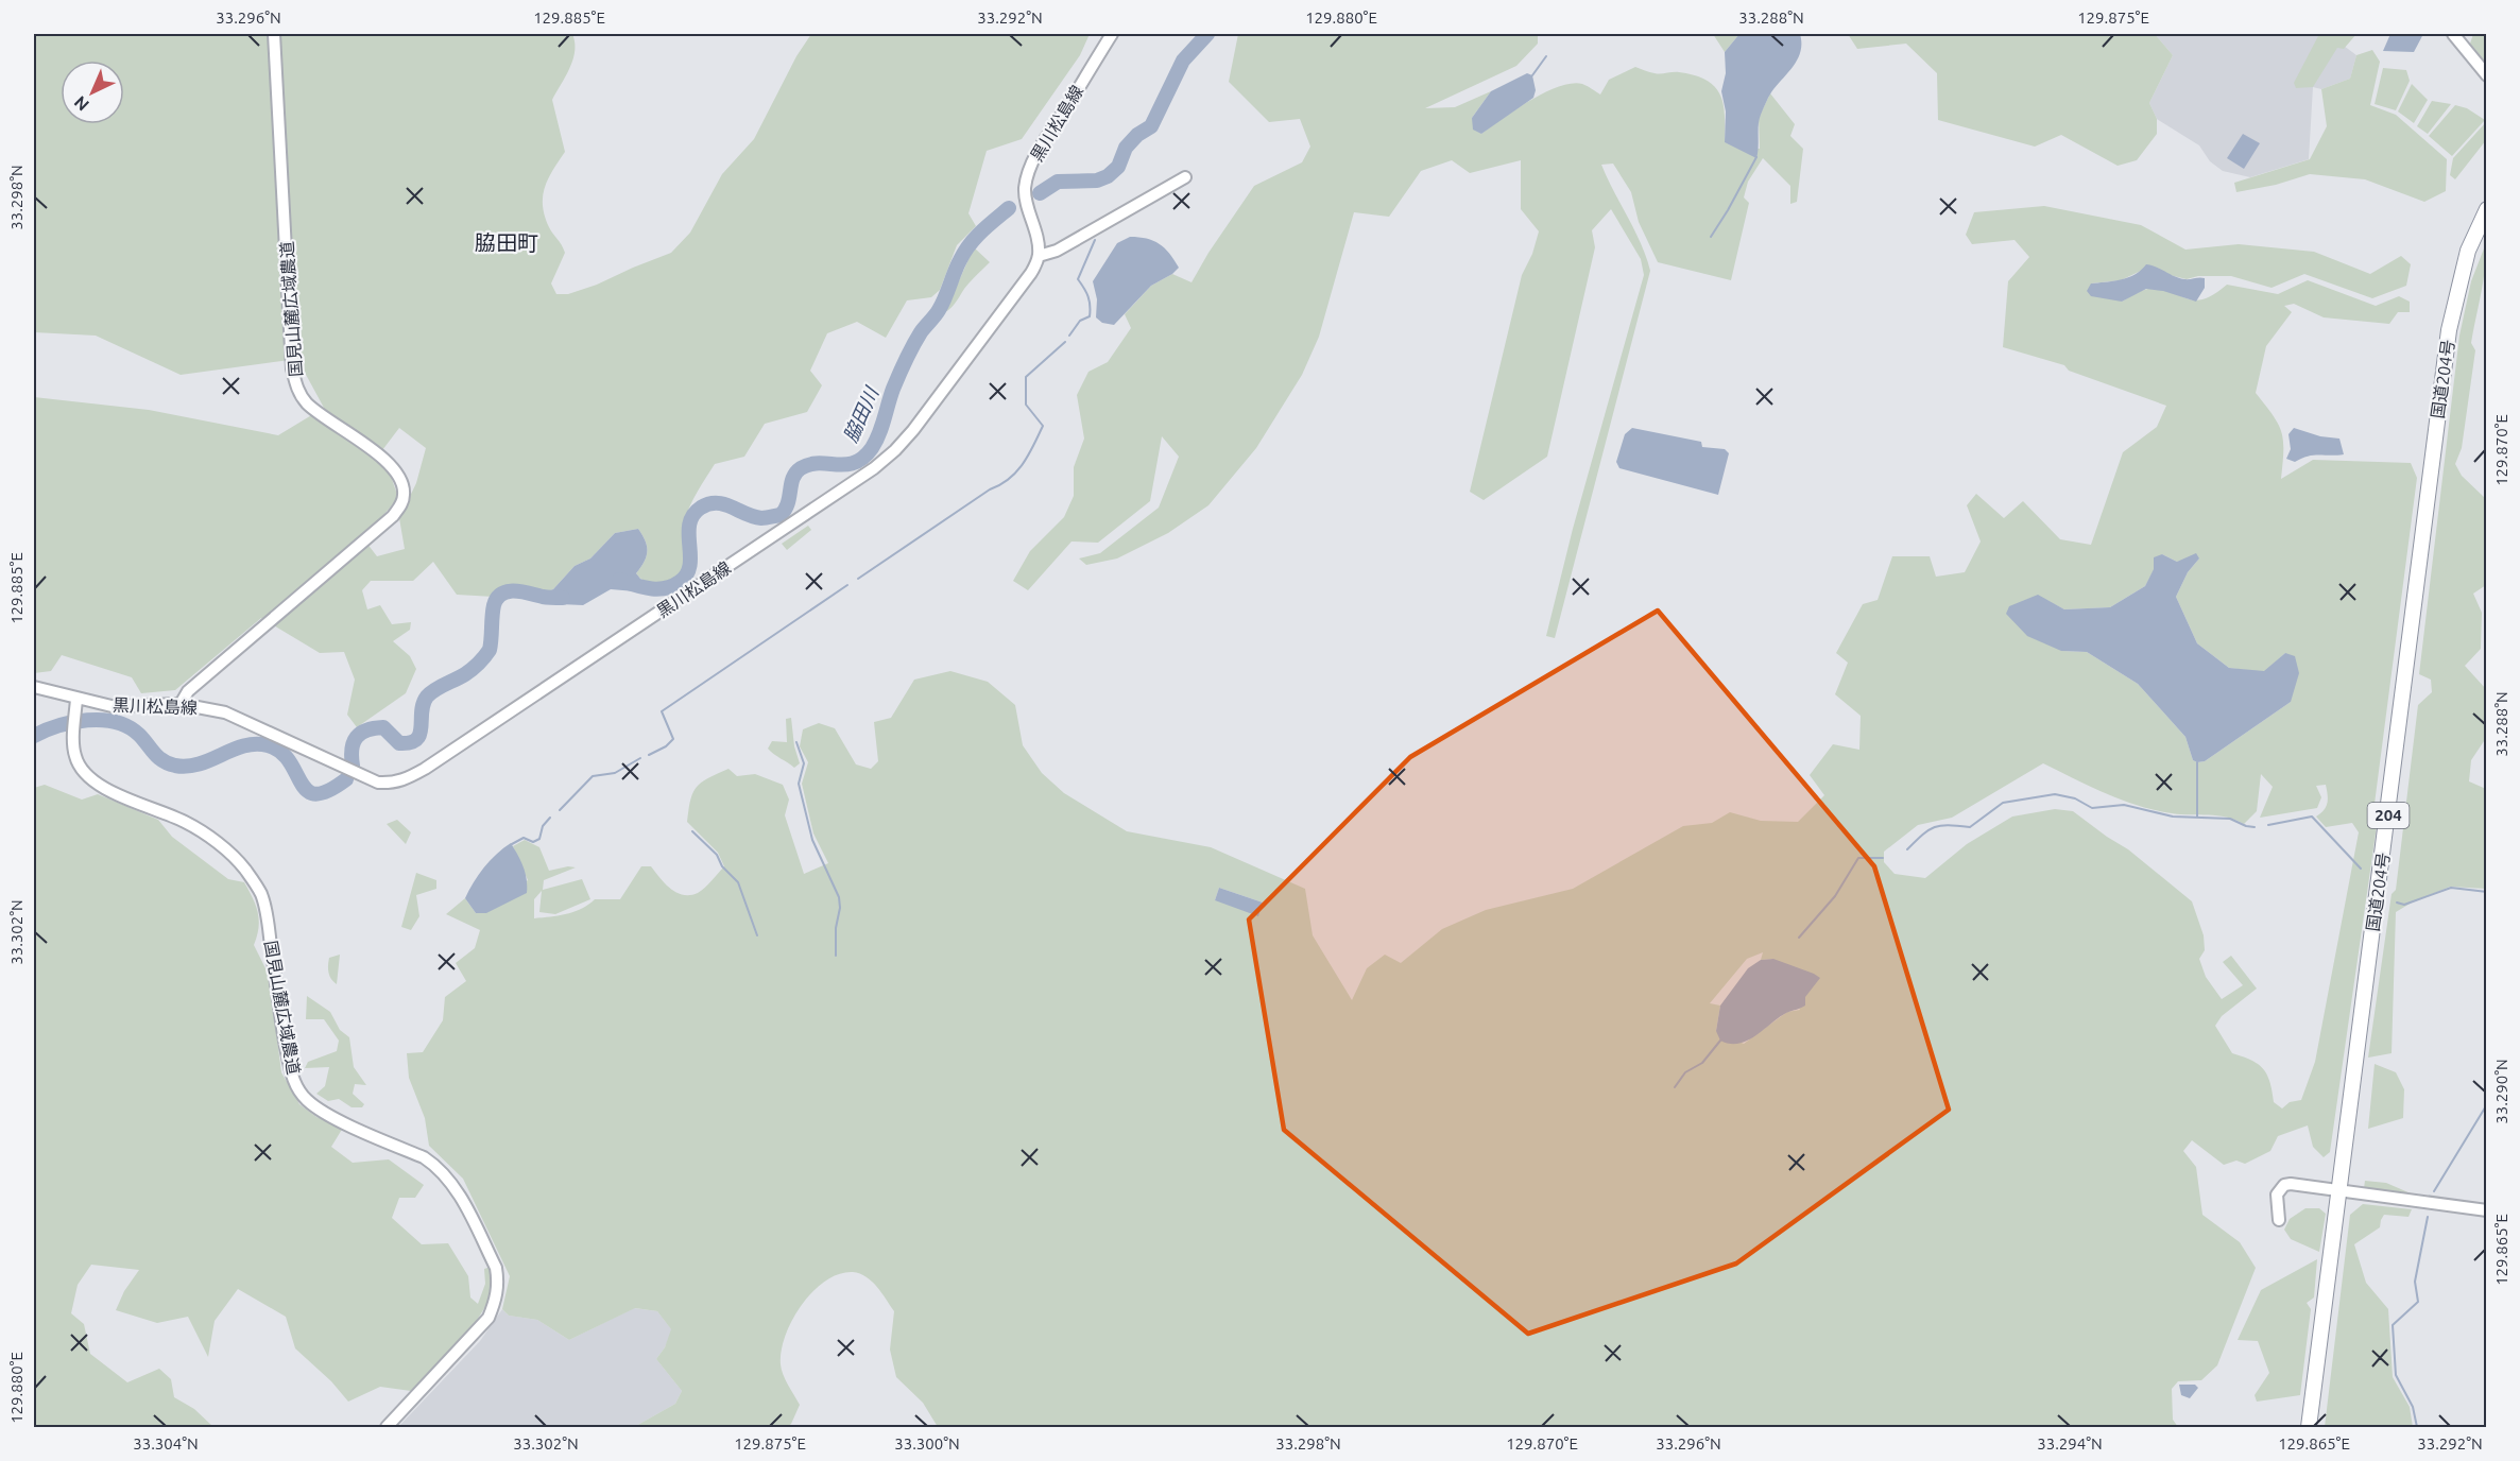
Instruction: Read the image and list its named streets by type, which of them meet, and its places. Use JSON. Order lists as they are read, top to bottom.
{
  "streets": {
    "highway": ["国道204号", "204"],
    "street": ["黒川松島線", "国見山麓広域農道"]
  },
  "crossings": [
    ["黒川松島線", "国見山麓広域農道"]
  ],
  "districts": ["脇田町"],
  "water": ["脇田川"],
  "north": "bottom left",
  "coordinates": [
    "33.296°N",
    "129.885°E",
    "33.292°N",
    "129.880°E",
    "33.288°N",
    "129.875°E",
    "33.298°N",
    "129.870°E",
    "33.302°N",
    "33.290°N",
    "129.865°E",
    "33.304°N",
    "33.300°N",
    "33.294°N"
  ]
}
